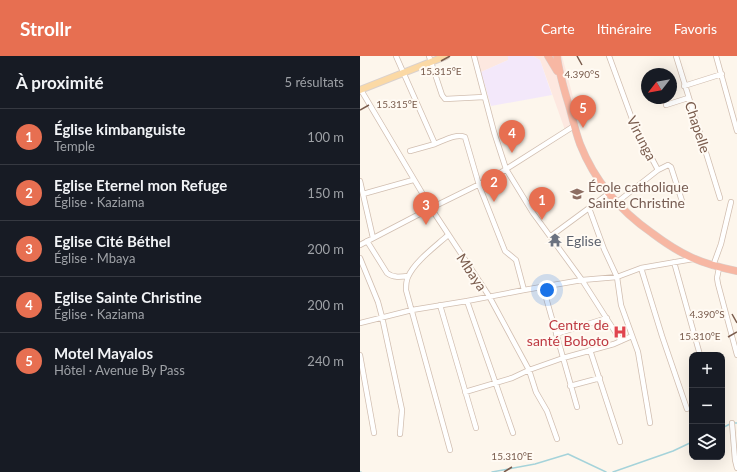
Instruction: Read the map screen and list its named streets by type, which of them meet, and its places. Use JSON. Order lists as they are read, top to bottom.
{
  "streets": {
    "street": ["Chapelle", "Virunga", "Mbaya"]
  },
  "places": {
    "school or university": ["École catholique Sainte Christine"],
    "temple": ["Eglise"],
    "hospital": ["Centre de santé Boboto"]
  },
  "north": "bottom left",
  "page": {
    "header": "Strollr",
    "nav": ["Carte", "Itinéraire", "Favoris"],
    "heading": ["À proximité", "5 résultats"],
    "pins": [
      "5",
      "4",
      "2",
      "1",
      "3"
    ],
    "list": [
      {
        "mark": "1",
        "name": "Église kimbanguiste",
        "note": "Temple",
        "value": "100 m"
      },
      {
        "mark": "2",
        "name": "Eglise Eternel mon Refuge",
        "note": "Église · Kaziama",
        "value": "150 m"
      },
      {
        "mark": "3",
        "name": "Eglise Cité Béthel",
        "note": "Église · Mbaya",
        "value": "200 m"
      },
      {
        "mark": "4",
        "name": "Eglise Sainte Christine",
        "note": "Église · Kaziama",
        "value": "200 m"
      },
      {
        "mark": "5",
        "name": "Motel Mayalos",
        "note": "Hôtel · Avenue By Pass",
        "value": "240 m"
      }
    ],
    "map_buttons": ["+", "−"]
  },
  "coordinates": ["15.315°E", "4.390°S", "15.310°E"]
}
